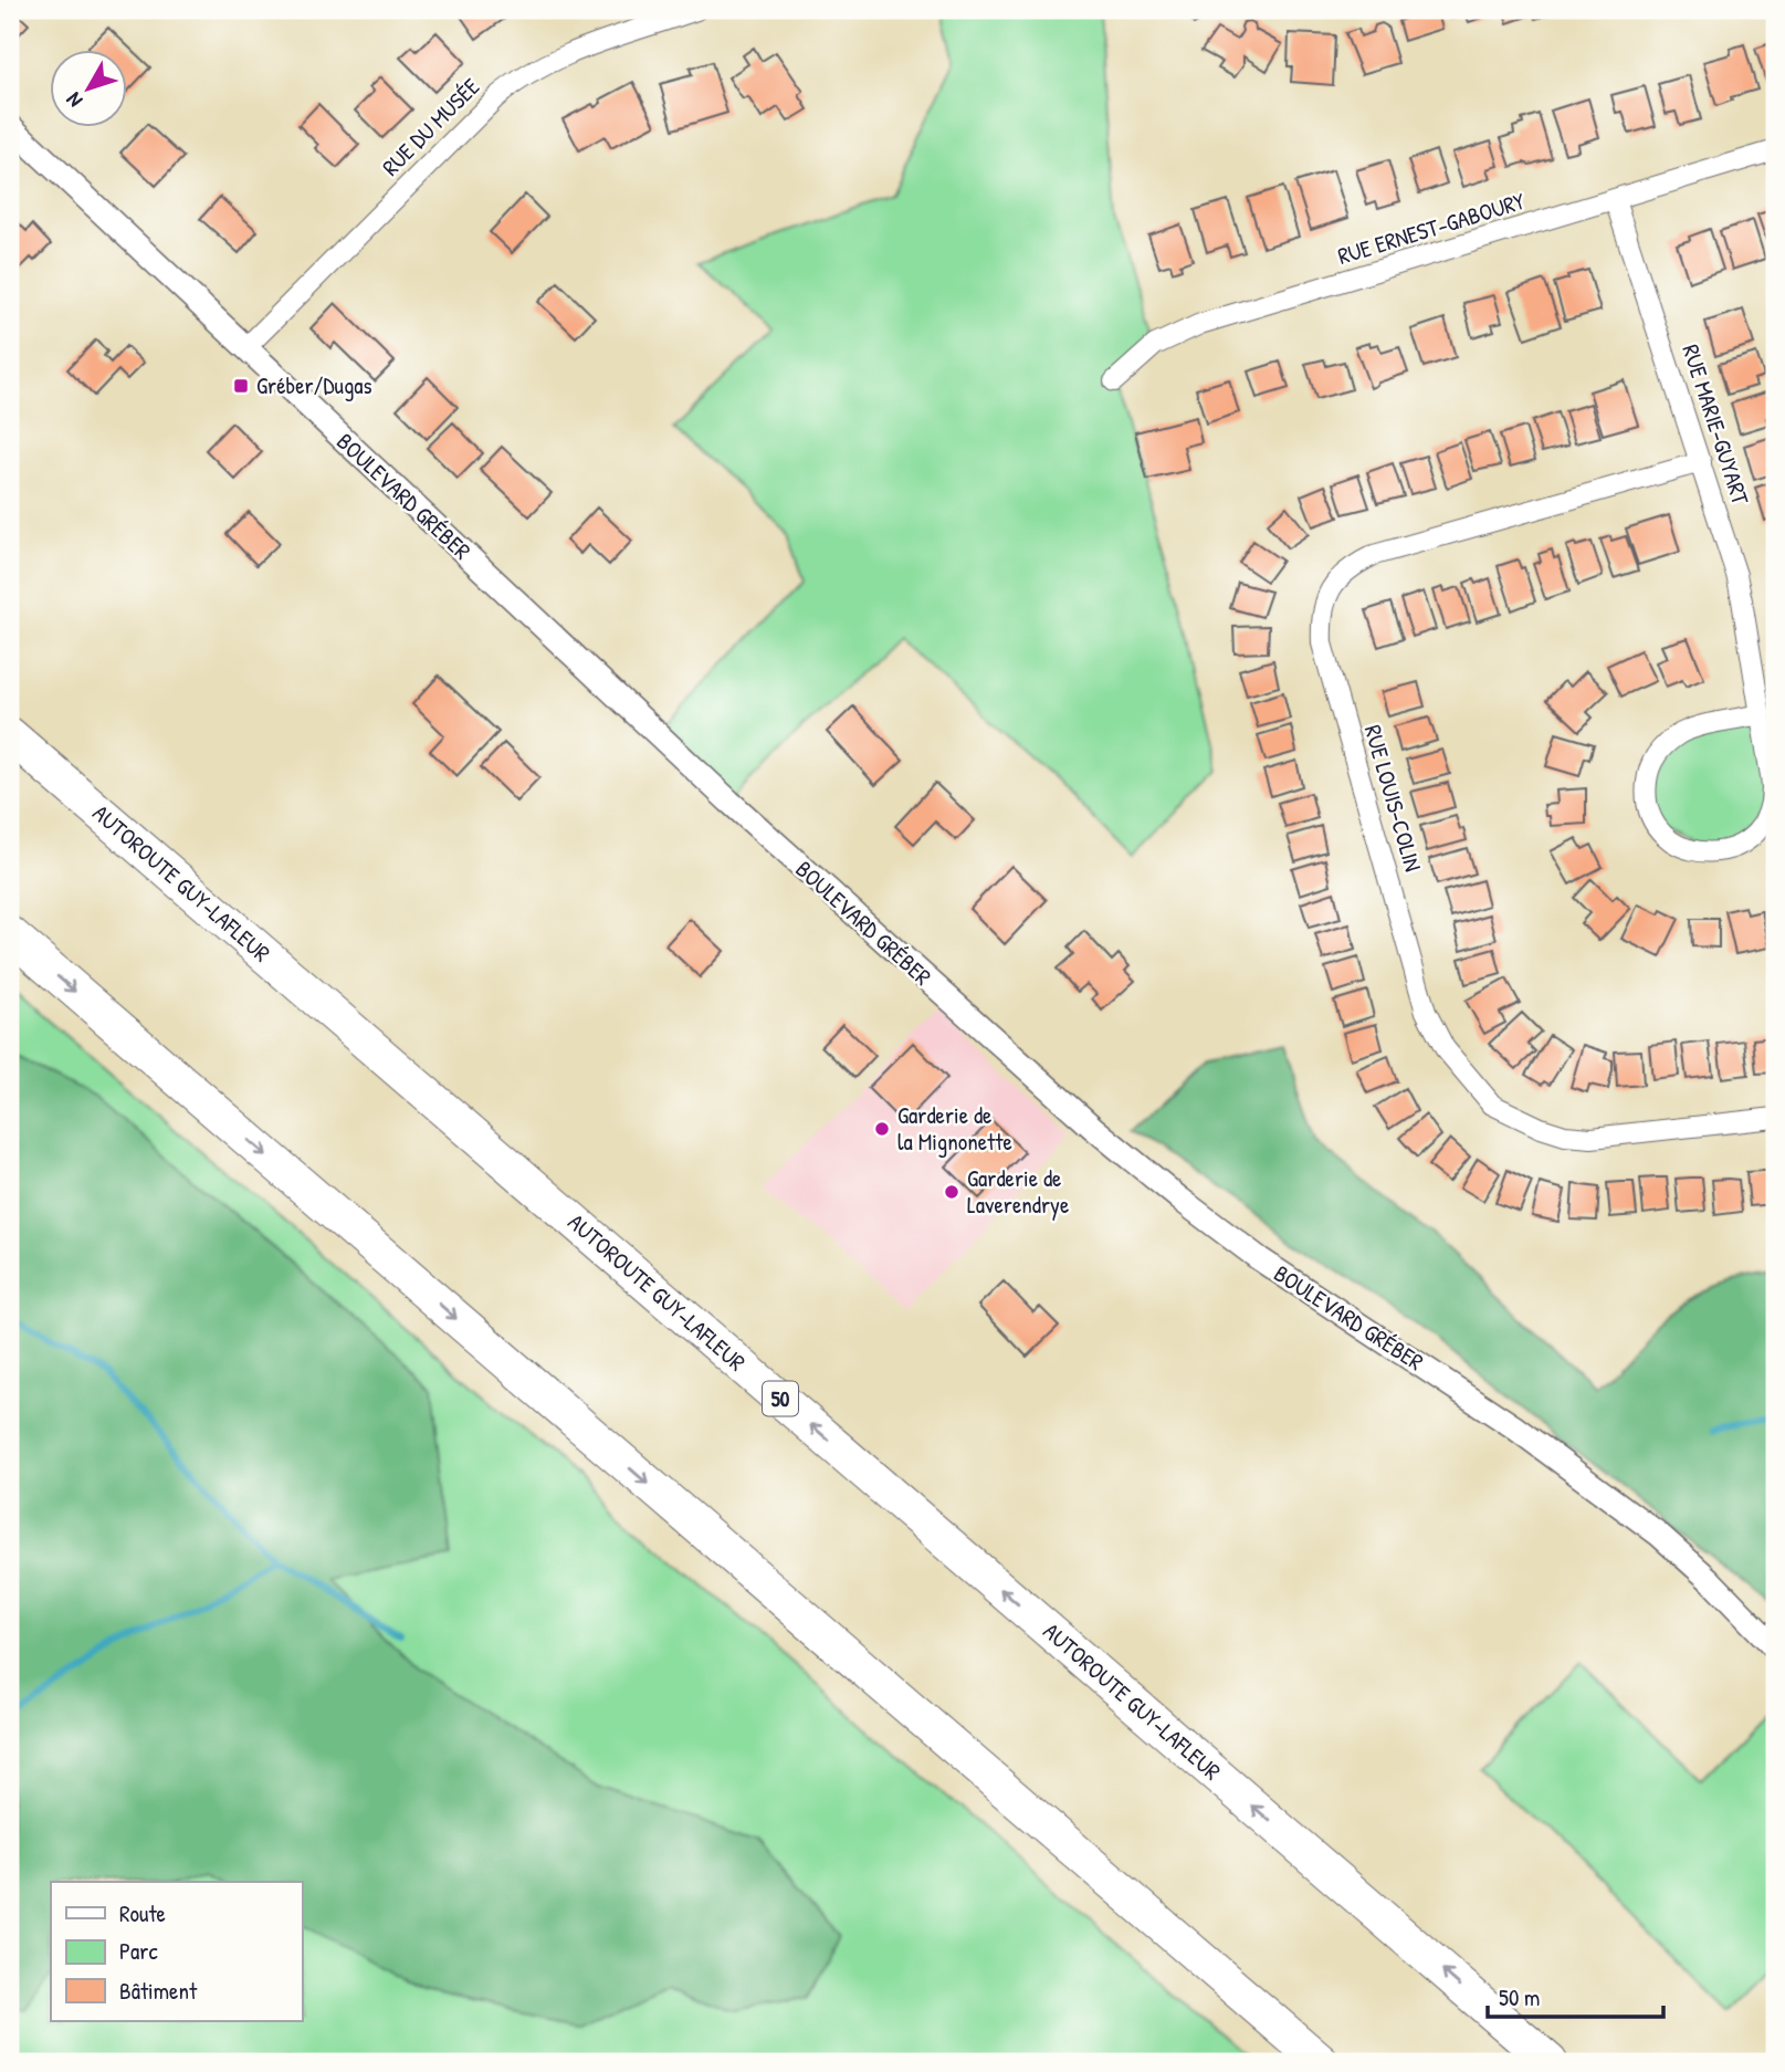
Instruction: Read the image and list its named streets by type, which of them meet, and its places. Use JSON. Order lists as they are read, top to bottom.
{
  "streets": {
    "highway": ["AUTOROUTE GUY-LAFLEUR", "50"],
    "street": [
      "RUE DU MUSÉE",
      "RUE ERNEST-GABOURY",
      "RUE MARIE-GUYART",
      "BOULEVARD GRÉBER",
      "RUE LOUIS-COLIN"
    ]
  },
  "crossings": [
    ["RUE DU MUSÉE", "BOULEVARD GRÉBER"],
    ["RUE ERNEST-GABOURY", "RUE MARIE-GUYART"],
    ["RUE MARIE-GUYART", "RUE LOUIS-COLIN"]
  ],
  "places": {
    "transit": ["Gréber/Dugas"],
    "other": ["Garderie de la Mignonette", "Garderie de Laverendrye"]
  },
  "legend": ["Route", "Parc", "Bâtiment"],
  "scale_bar": "50 m",
  "north": "bottom left"
}
